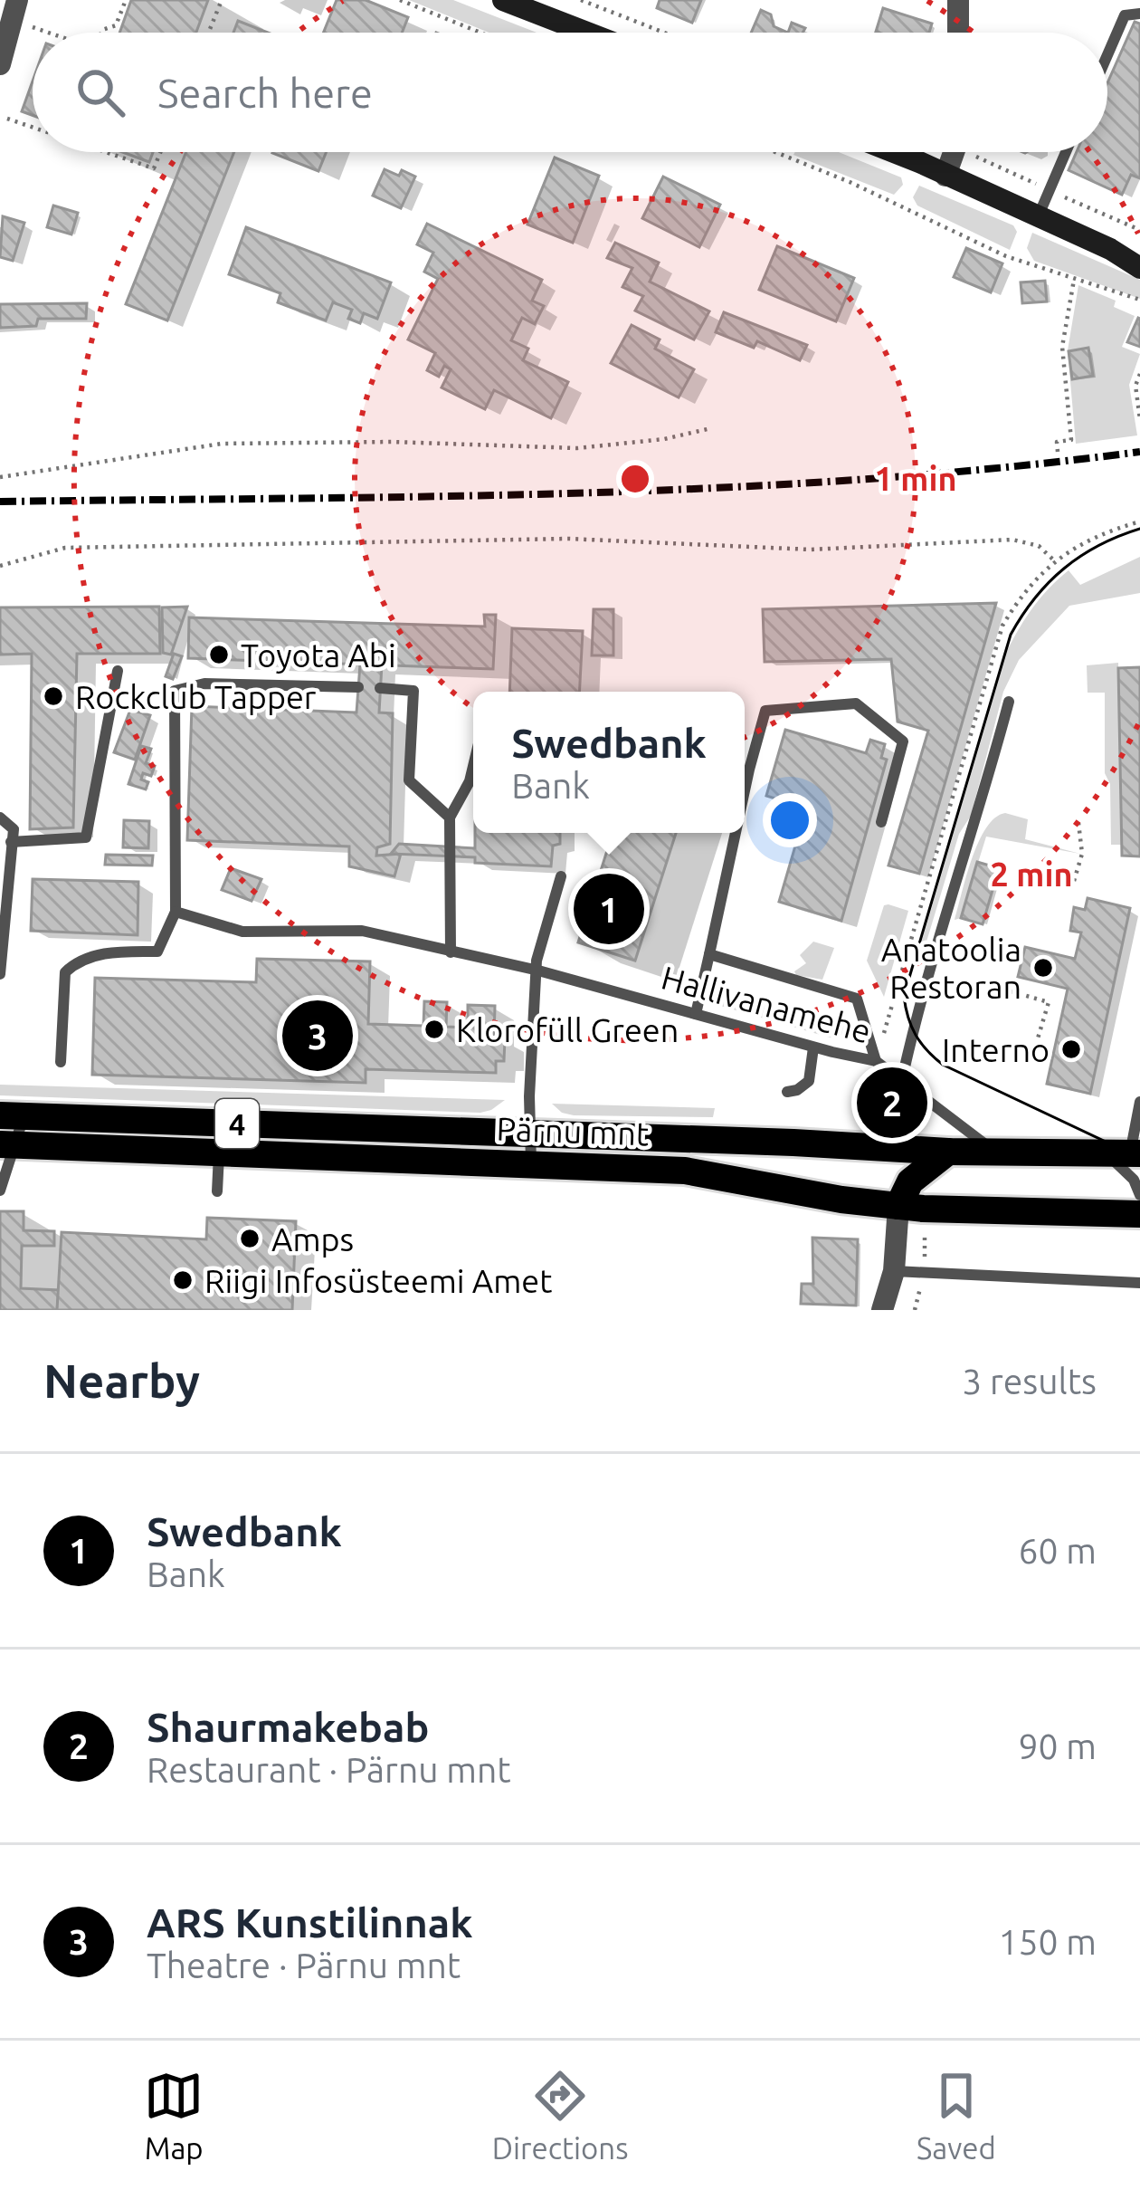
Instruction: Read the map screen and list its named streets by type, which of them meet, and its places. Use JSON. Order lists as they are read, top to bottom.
{
  "streets": {
    "main road": ["4", "Pärnu mnt"],
    "lane": ["Hallivanamehe"]
  },
  "crossings": [
    ["Hallivanamehe", "Pärnu mnt"]
  ],
  "places": [
    "Toyota Abi",
    "Rockclub Tapper",
    "Anatoolia Restoran",
    "Klorofüll Green",
    "Interno",
    "Amps",
    "Riigi Infosüsteemi Amet"
  ],
  "page": {
    "search": "Search here",
    "popup": ["Swedbank", "Bank"],
    "pins": ["1", "3", "2"],
    "heading": ["Nearby", "3 results"],
    "list": [
      {
        "mark": "1",
        "name": "Swedbank",
        "note": "Bank",
        "value": "60 m"
      },
      {
        "mark": "2",
        "name": "Shaurmakebab",
        "note": "Restaurant · Pärnu mnt",
        "value": "90 m"
      },
      {
        "mark": "3",
        "name": "ARS Kunstilinnak",
        "note": "Theatre · Pärnu mnt",
        "value": "150 m"
      }
    ],
    "nav": ["Map", "Directions", "Saved"]
  },
  "rings": ["1 min", "2 min"]
}
